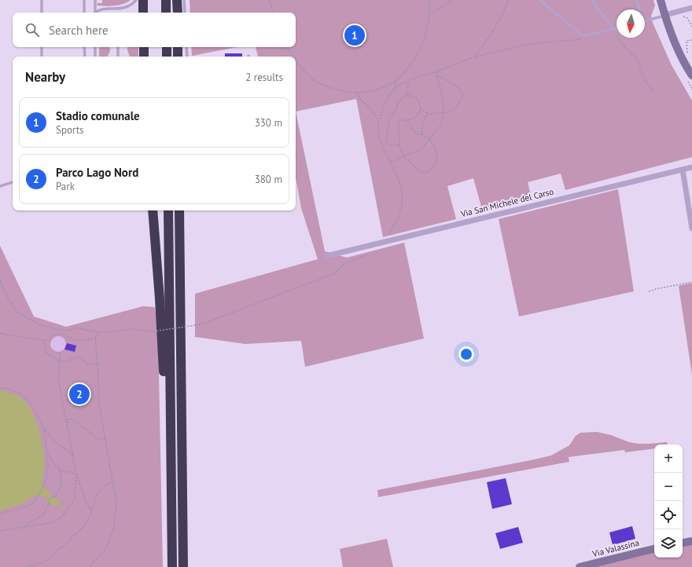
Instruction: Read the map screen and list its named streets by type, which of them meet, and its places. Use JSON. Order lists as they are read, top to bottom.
{
  "streets": {
    "street": ["Via San Michele del Carso", "Via Valassina"]
  },
  "north": "bottom",
  "page": {
    "search": "Search here",
    "pins": ["1", "2"],
    "heading": ["Nearby", "2 results"],
    "list": [
      {
        "mark": "1",
        "name": "Stadio comunale",
        "note": "Sports",
        "value": "330 m"
      },
      {
        "mark": "2",
        "name": "Parco Lago Nord",
        "note": "Park",
        "value": "380 m"
      }
    ],
    "map_buttons": ["+", "−"]
  }
}
